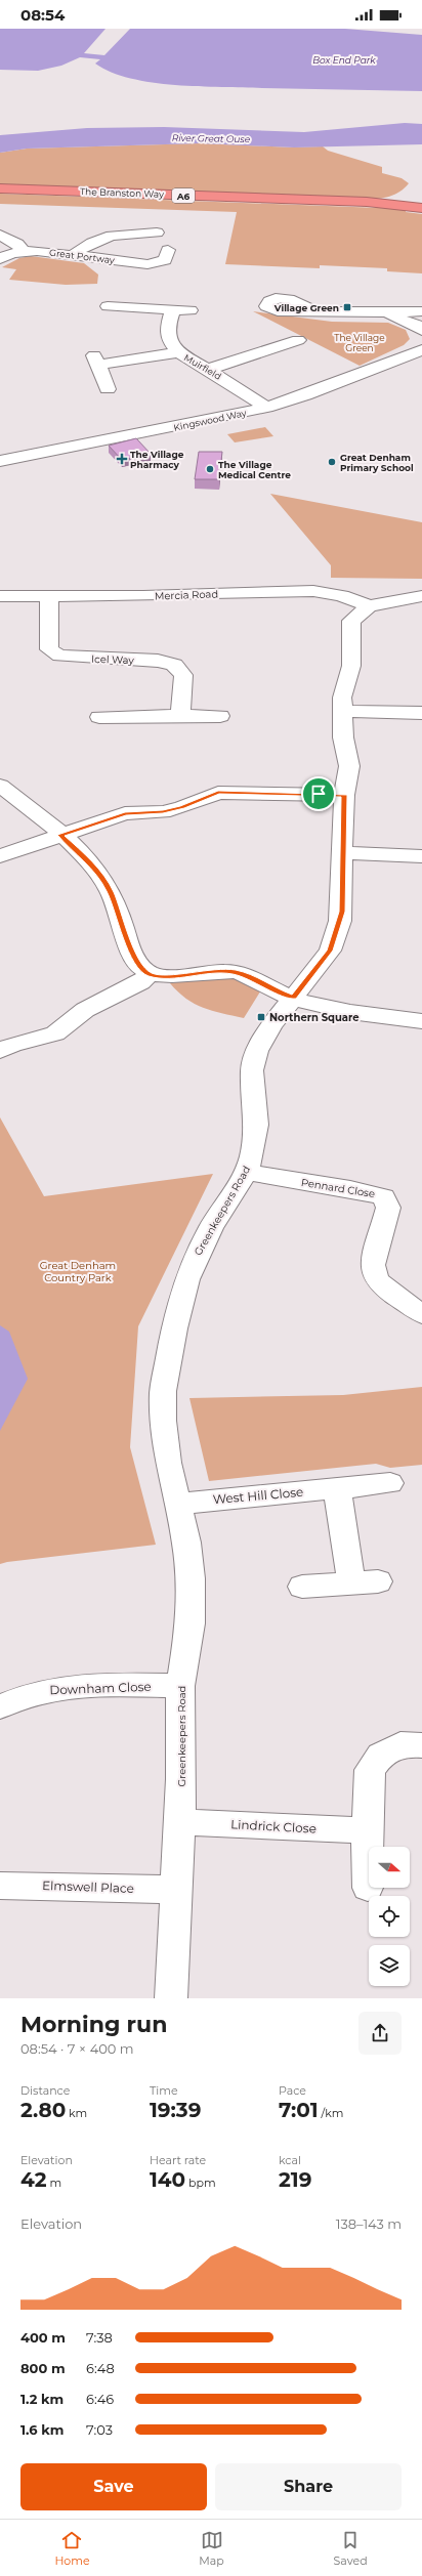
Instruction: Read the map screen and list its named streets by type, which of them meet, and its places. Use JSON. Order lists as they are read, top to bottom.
{
  "streets": {
    "highway": ["The Branston Way", "A6"],
    "street": [
      "Great Portway",
      "Muirfield",
      "Kingswood Way",
      "Mercia Road",
      "Icel Way",
      "Pennard Close",
      "Greenkeepers Road",
      "West Hill Close",
      "Downham Close",
      "Lindrick Close",
      "Elmswell Place"
    ]
  },
  "crossings": [
    ["Muirfield", "Kingswood Way"],
    ["Mercia Road", "Icel Way"],
    ["Mercia Road", "Greenkeepers Road"],
    ["Pennard Close", "Greenkeepers Road"],
    ["Greenkeepers Road", "West Hill Close"],
    ["Greenkeepers Road", "Downham Close"],
    ["Greenkeepers Road", "Lindrick Close"],
    ["Greenkeepers Road", "Elmswell Place"]
  ],
  "water": ["Box End Park", "River Great Ouse"],
  "parks": ["The Village Green", "Great Denham Country Park"],
  "places": {
    "transit": ["Village Green", "Northern Square"],
    "health": ["The Village Pharmacy"],
    "other": ["Great Denham Primary School", "The Village Medical Centre"]
  },
  "north": "right",
  "page": {
    "status": "08:54",
    "heading": ["Morning run", "08:54 · 7 × 400 m"],
    "stats": [
      ["Distance", "2.80 km"],
      ["Time", "19:39"],
      ["Pace", "7:01 /km"],
      ["Elevation", "42 m"],
      ["Heart rate", "140 bpm"],
      ["kcal", "219"]
    ],
    "chart": ["Elevation", "138–143 m"],
    "list": [
      {
        "name": "400 m",
        "note": "7:38"
      },
      {
        "name": "800 m",
        "note": "6:48"
      },
      {
        "name": "1.2 km",
        "note": "6:46"
      },
      {
        "name": "1.6 km",
        "note": "7:03"
      }
    ],
    "buttons": ["Save", "Share"],
    "tabs": ["Home", "Map", "Saved"]
  }
}
